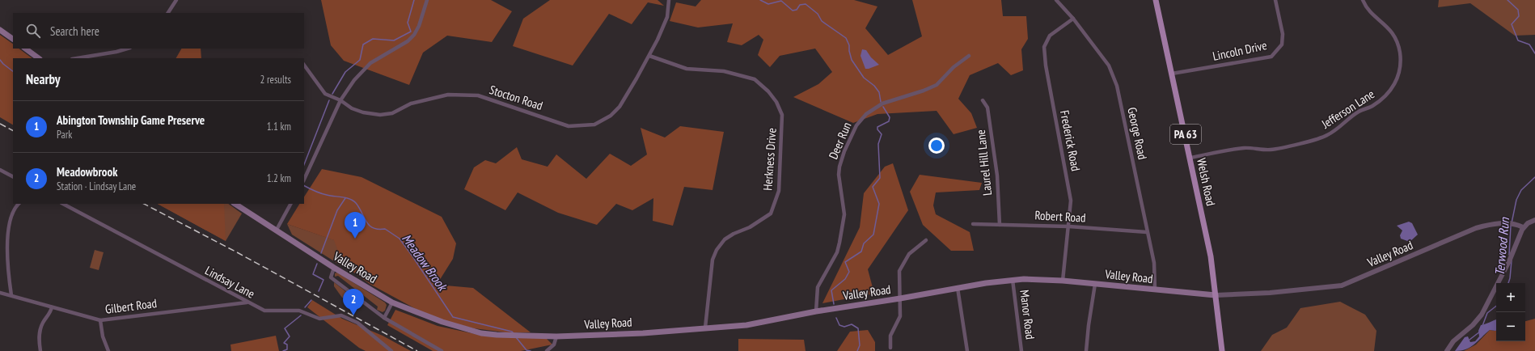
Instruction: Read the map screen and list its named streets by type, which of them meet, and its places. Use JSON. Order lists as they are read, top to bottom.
{
  "streets": {
    "main road": ["PA 63", "Welsh Road", "Valley Road"],
    "street": [
      "Lincoln Drive",
      "Stocton Road",
      "Jefferson Lane",
      "George Road",
      "Deer Run",
      "Frederick Road",
      "Herkness Drive",
      "Laurel Hill Lane",
      "Robert Road",
      "Lindsay Lane",
      "Gilbert Road",
      "Manor Road"
    ]
  },
  "crossings": [
    ["Lincoln Drive", "Welsh Road"],
    ["Stocton Road", "Herkness Drive"],
    ["Jefferson Lane", "Welsh Road"],
    ["George Road", "Frederick Road"],
    ["George Road", "Robert Road"],
    ["George Road", "Valley Road"],
    ["Deer Run", "Valley Road"],
    ["Frederick Road", "Robert Road"],
    ["Frederick Road", "Valley Road"],
    ["Herkness Drive", "Valley Road"],
    ["Laurel Hill Lane", "Robert Road"],
    ["Welsh Road", "Valley Road"],
    ["Valley Road", "Manor Road"],
    ["Lindsay Lane", "Gilbert Road"]
  ],
  "water": ["Terwood Run", "Meadow Brook"],
  "page": {
    "search": "Search here",
    "heading": ["Nearby", "2 results"],
    "list": [
      {
        "mark": "1",
        "name": "Abington Township Game Preserve",
        "note": "Park",
        "value": "1.1 km"
      },
      {
        "mark": "2",
        "name": "Meadowbrook",
        "note": "Station · Lindsay Lane",
        "value": "1.2 km"
      }
    ],
    "pins": ["1", "2"],
    "map_buttons": ["+", "−"]
  }
}
